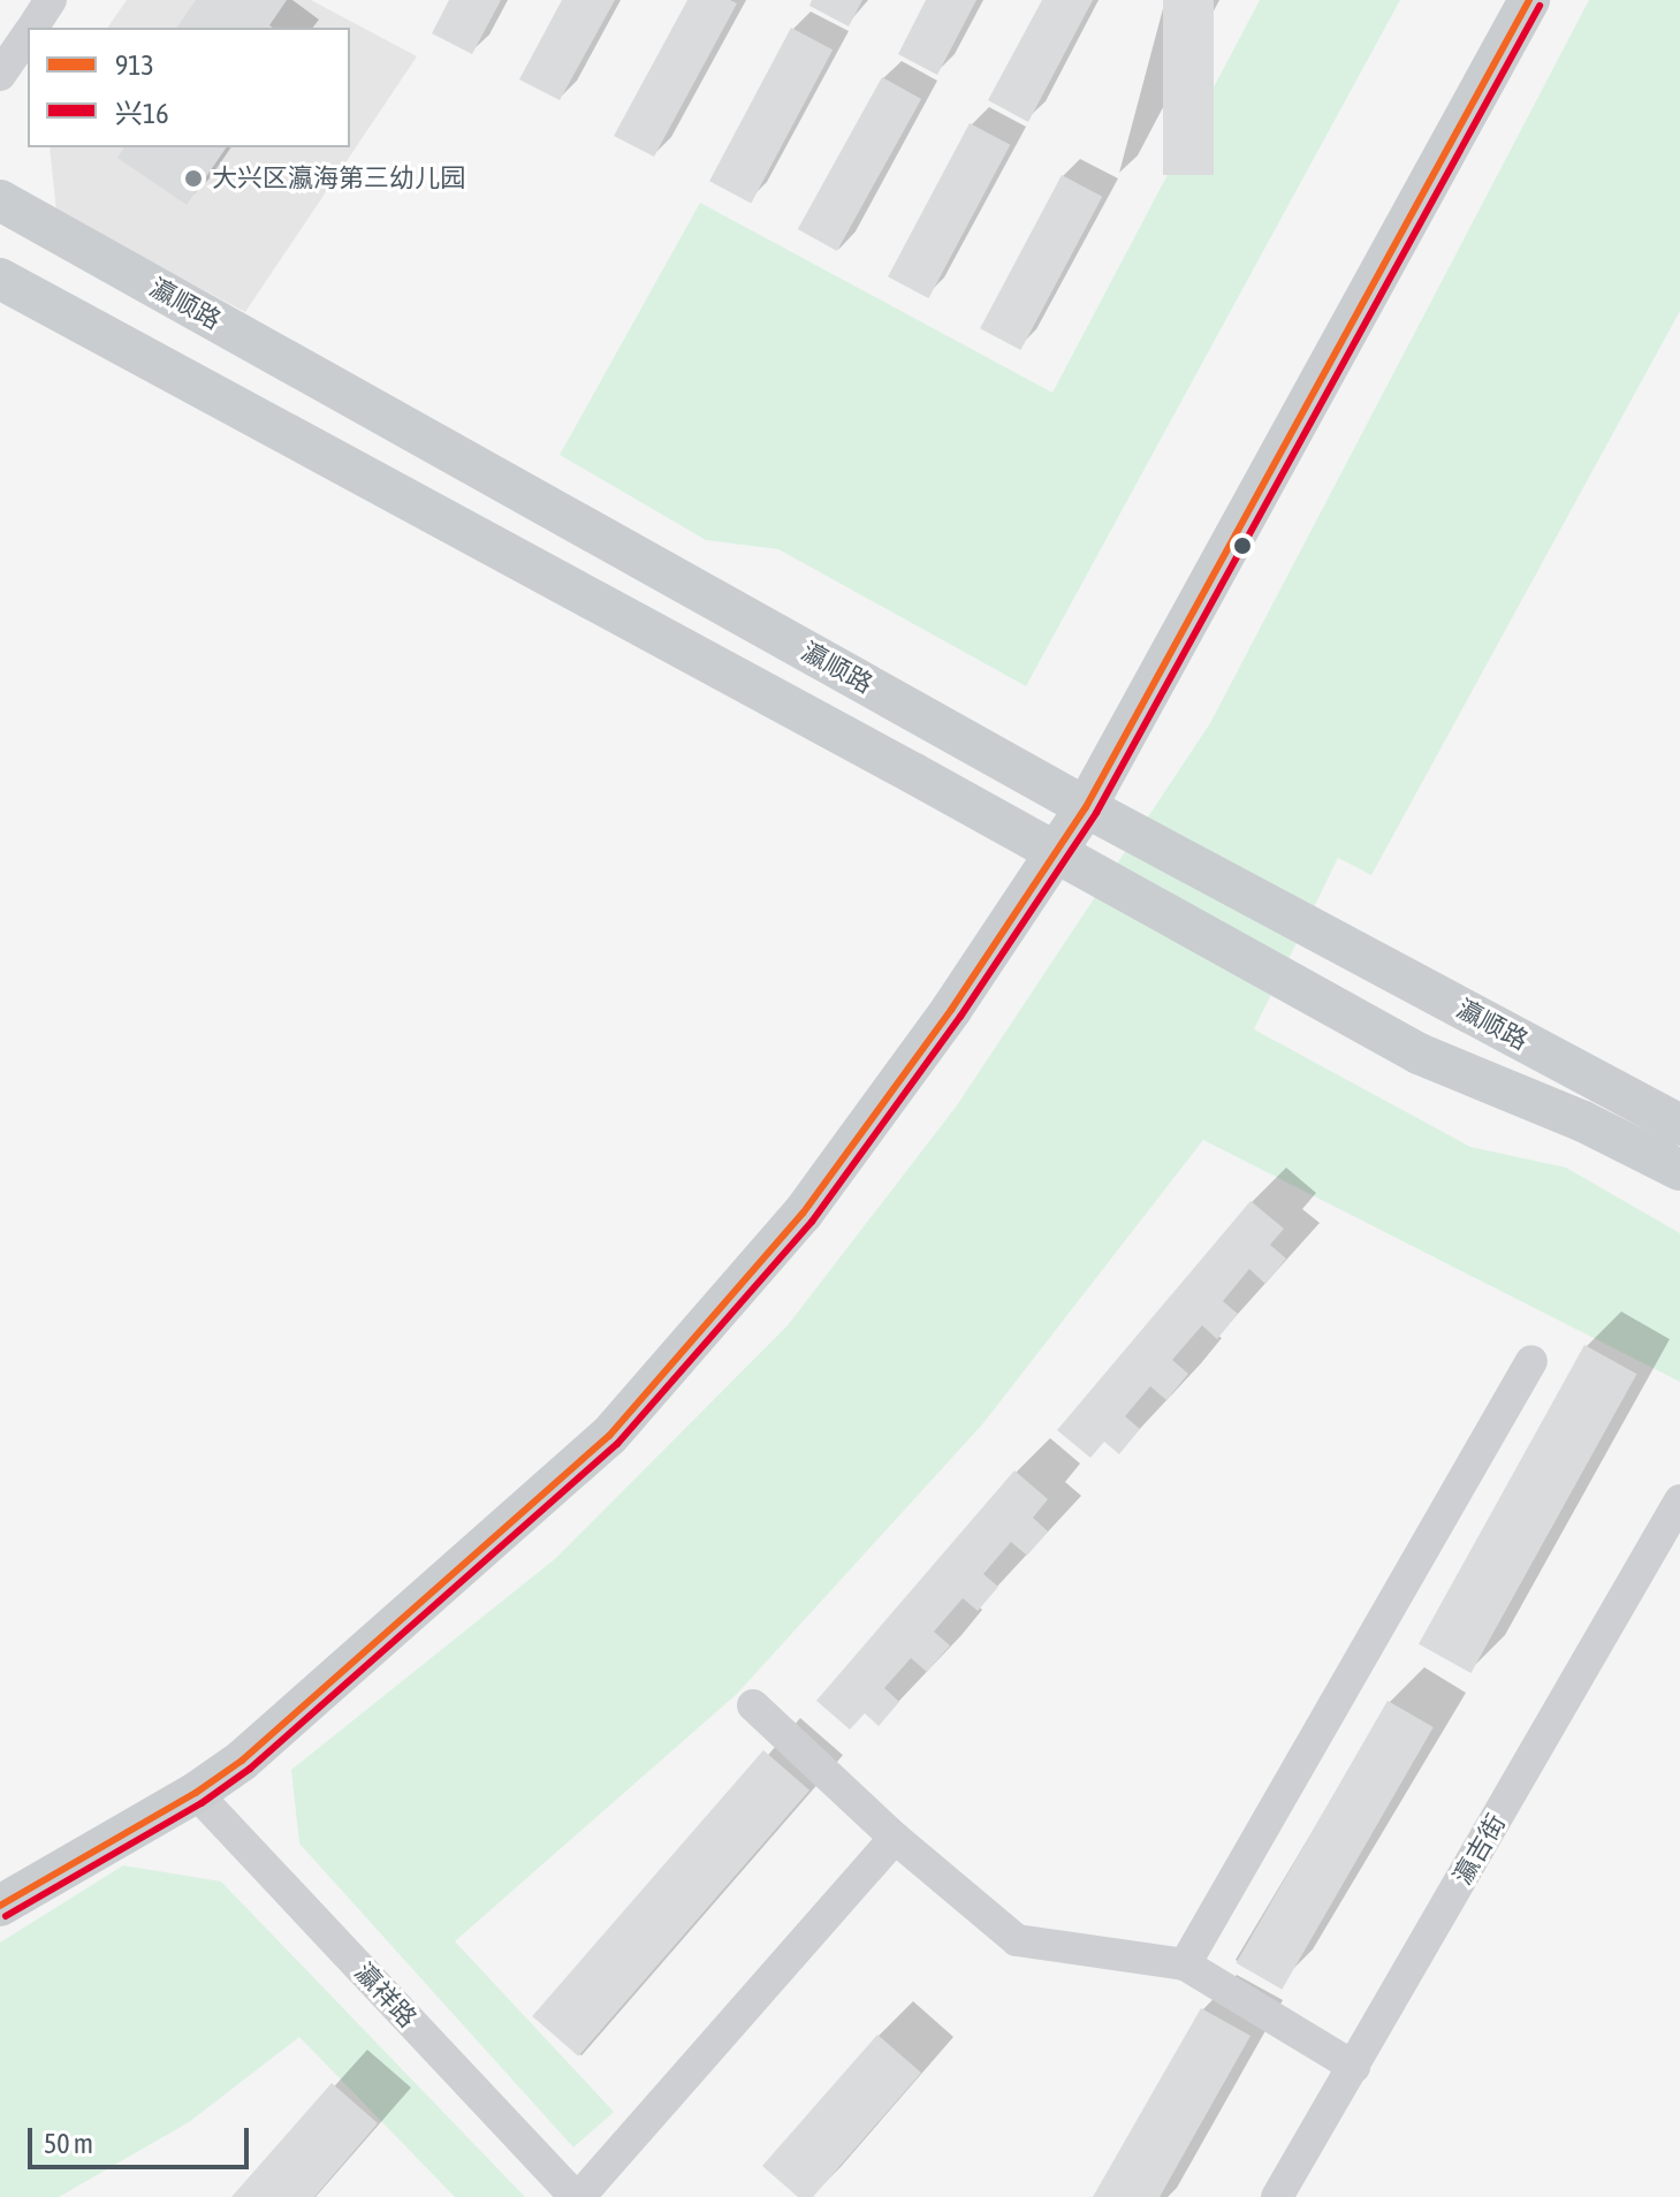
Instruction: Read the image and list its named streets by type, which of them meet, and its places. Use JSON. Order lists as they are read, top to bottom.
{
  "streets": {
    "main road": ["瀛顺路"],
    "street": ["瀛吉街", "瀛祥路"]
  },
  "places": ["大兴区瀛海第三幼儿园"],
  "lines": ["transit line 913", "transit line 兴16"],
  "legend": ["913", "兴16"],
  "scale_bar": "50 m"
}
